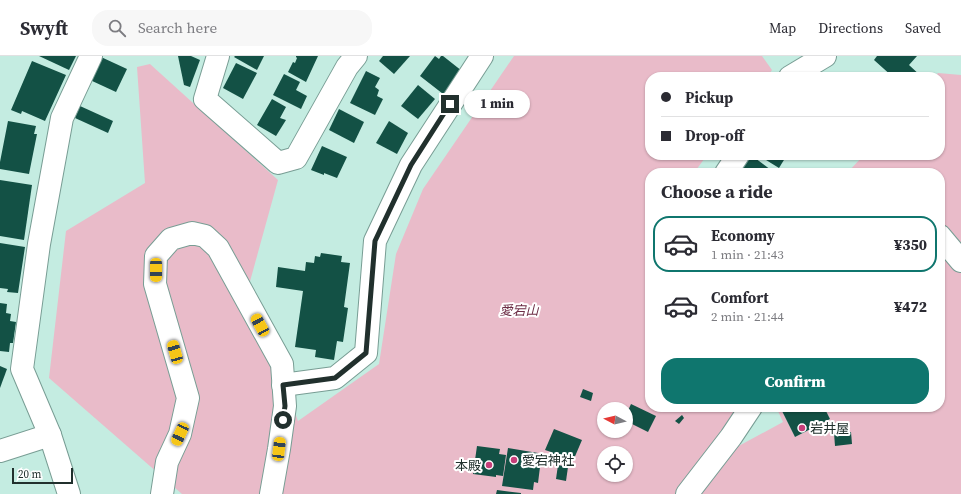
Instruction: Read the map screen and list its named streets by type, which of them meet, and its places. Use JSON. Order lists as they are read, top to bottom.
{
  "parks": ["愛宕山"],
  "places": ["岩井屋", "愛宕神社", "本殿"],
  "scale_bar": "20 m",
  "north": "left",
  "page": {
    "header": "Swyft",
    "search": "Search here",
    "nav": ["Map", "Directions", "Saved"],
    "banner": ["Pickup", "Drop-off"],
    "bubble": "1 min",
    "heading": "Choose a ride",
    "list": [
      {
        "name": "Economy",
        "note": "1 min · 21:43",
        "value": "¥350"
      },
      {
        "name": "Comfort",
        "note": "2 min · 21:44",
        "value": "¥472"
      }
    ],
    "buttons": "Confirm",
    "scale": "20 m"
  }
}
